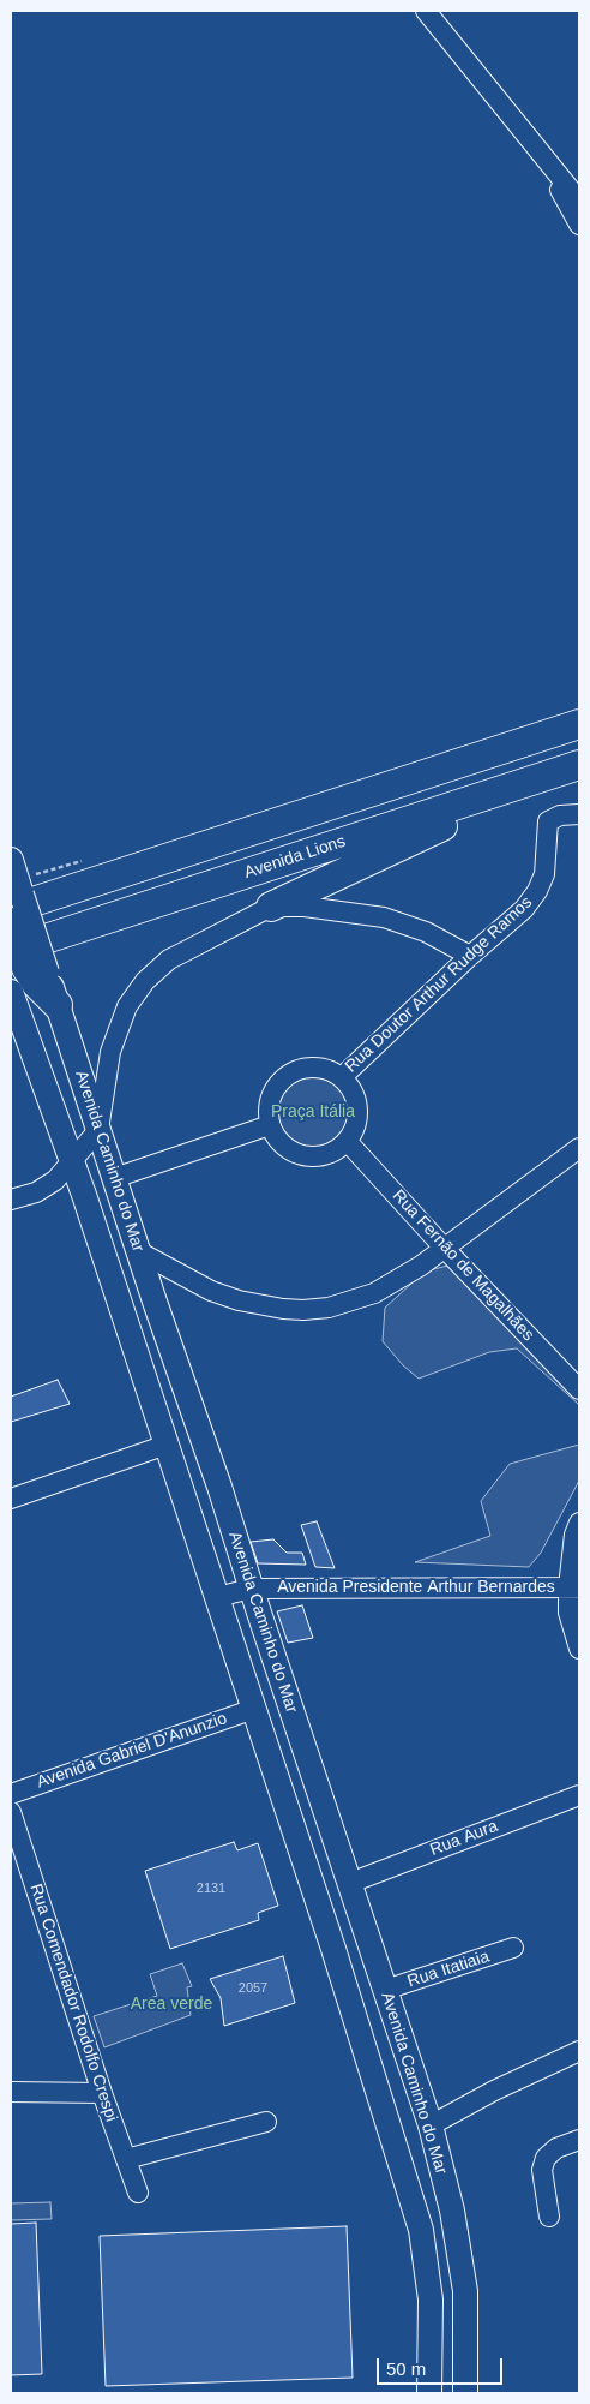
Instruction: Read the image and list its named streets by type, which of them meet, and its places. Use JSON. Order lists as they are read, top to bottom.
{
  "streets": {
    "highway": ["Avenida Lions"],
    "main road": ["Avenida Caminho do Mar"],
    "street": [
      "Rua Doutor Arthur Rudge Ramos",
      "Rua Fernão de Magalhães",
      "Avenida Presidente Arthur Bernardes",
      "Avenida Gabriel D'Anunzio",
      "Rua Aura",
      "Rua Itatiaia",
      "Rua Comendador Rodolfo Crespi"
    ]
  },
  "crossings": [
    ["Rua Doutor Arthur Rudge Ramos", "Rua Fernão de Magalhães"],
    ["Avenida Caminho do Mar", "Avenida Presidente Arthur Bernardes"],
    ["Avenida Caminho do Mar", "Avenida Gabriel D'Anunzio"],
    ["Avenida Caminho do Mar", "Rua Aura"],
    ["Avenida Caminho do Mar", "Rua Itatiaia"]
  ],
  "parks": ["Praça Itália", "Area verde"],
  "house_numbers": ["2131", "2057"],
  "scale_bar": "50 m"
}
